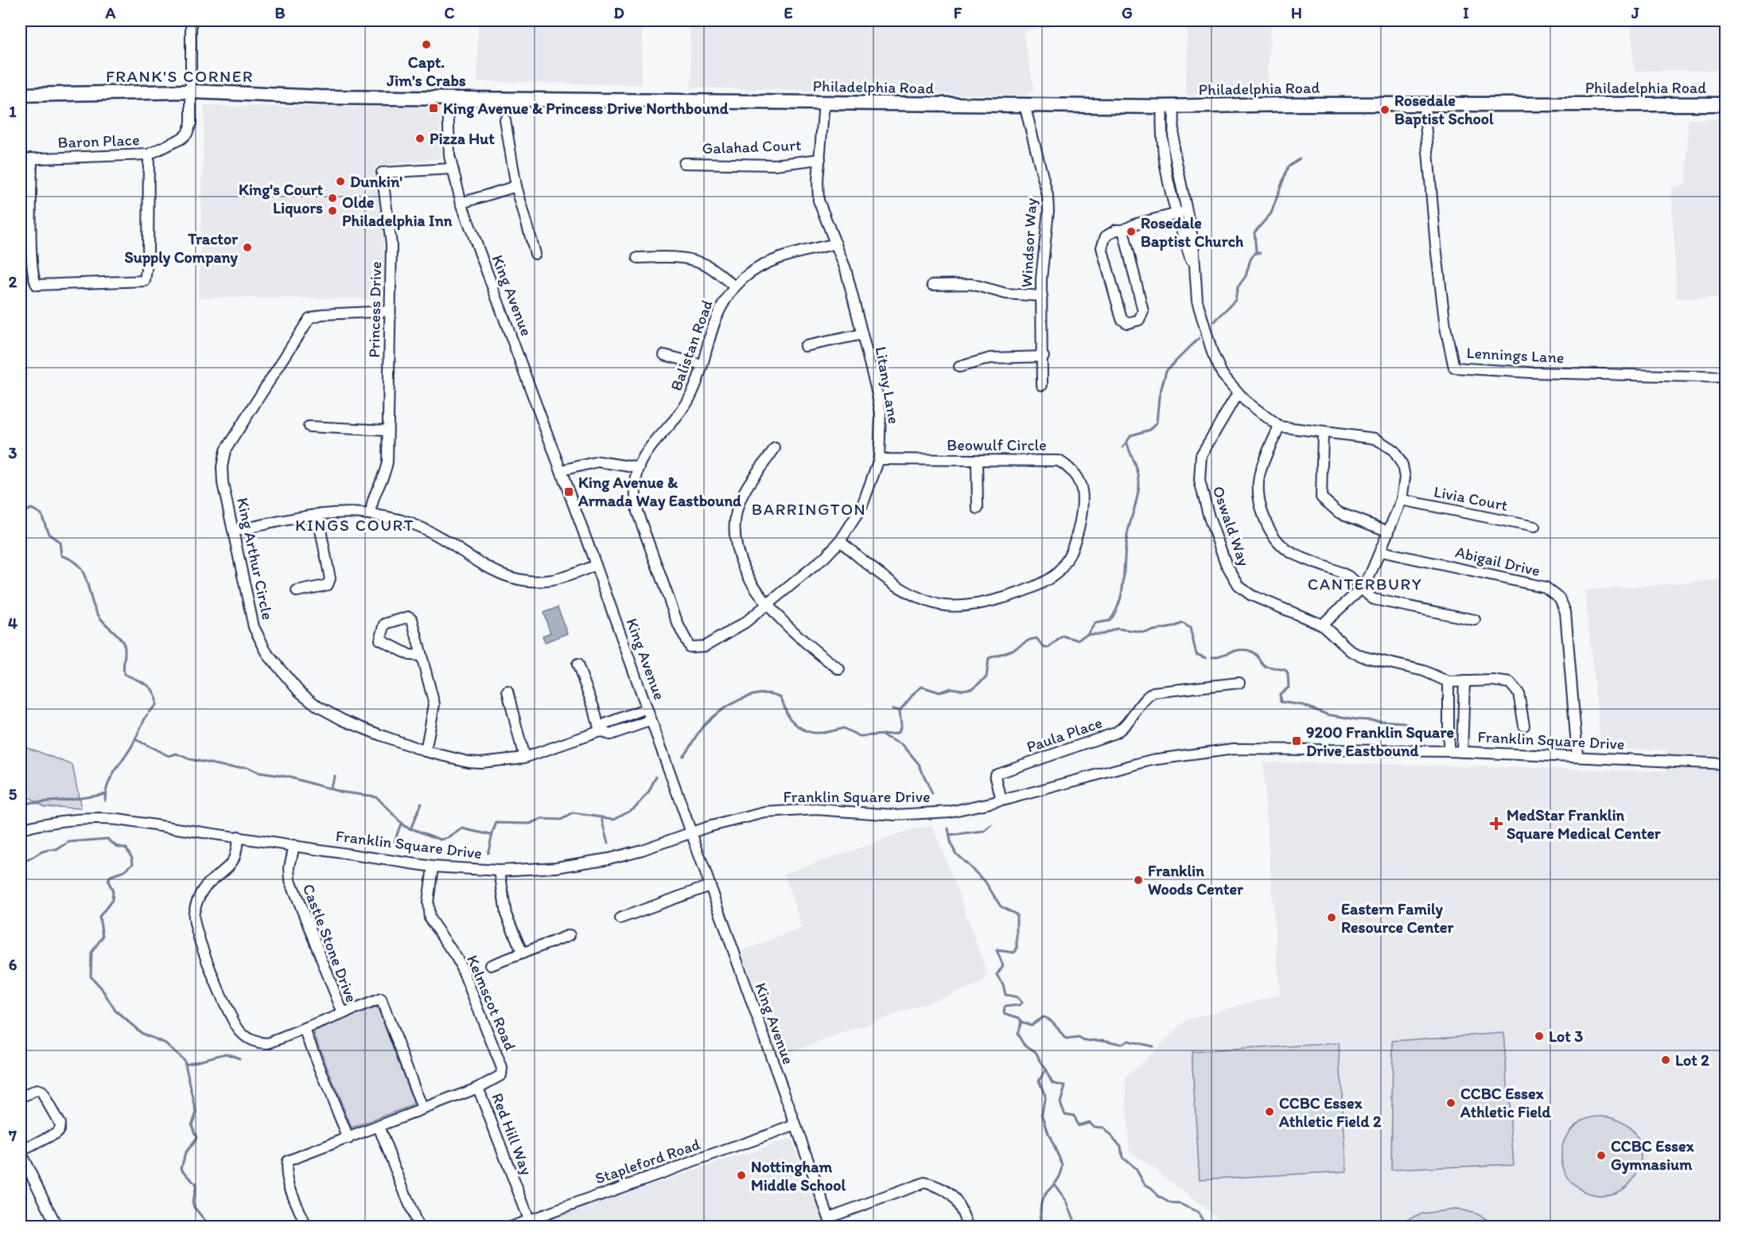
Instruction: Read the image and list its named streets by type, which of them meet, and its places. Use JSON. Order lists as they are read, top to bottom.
{
  "streets": {
    "main road": ["Philadelphia Road"],
    "street": [
      "Baron Place",
      "Galahad Court",
      "Windsor Way",
      "King Avenue",
      "Princess Drive",
      "Balistan Road",
      "Lennings Lane",
      "Litany Lane",
      "Beowulf Circle",
      "Livia Court",
      "Oswald Way",
      "King Arthur Circle",
      "Abigail Drive",
      "Paula Place",
      "Franklin Square Drive",
      "Castle Stone Drive",
      "Kelmscot Road",
      "Red Hill Way",
      "Stapleford Road"
    ]
  },
  "crossings": [
    ["Philadelphia Road", "Baron Place"],
    ["Philadelphia Road", "Windsor Way"],
    ["Philadelphia Road", "King Avenue"],
    ["Philadelphia Road", "Lennings Lane"],
    ["Philadelphia Road", "Litany Lane"],
    ["Galahad Court", "Litany Lane"],
    ["King Avenue", "Princess Drive"],
    ["King Avenue", "King Arthur Circle"],
    ["King Avenue", "Franklin Square Drive"],
    ["King Avenue", "Stapleford Road"],
    ["Princess Drive", "King Arthur Circle"],
    ["Balistan Road", "Litany Lane"],
    ["Litany Lane", "Beowulf Circle"],
    ["Abigail Drive", "Franklin Square Drive"],
    ["Paula Place", "Franklin Square Drive"],
    ["Franklin Square Drive", "Castle Stone Drive"],
    ["Franklin Square Drive", "Kelmscot Road"],
    ["Kelmscot Road", "Red Hill Way"],
    ["Red Hill Way", "Stapleford Road"]
  ],
  "districts": [
    "FRANK'S CORNER",
    "BARRINGTON",
    "KINGS COURT",
    "CANTERBURY"
  ],
  "places": {
    "other": [
      "Capt. Jim's Crabs",
      "Rosedale Baptist School",
      "Pizza Hut",
      "Dunkin'",
      "King's Court Liquors",
      "Olde Philadelphia Inn",
      "Rosedale Baptist Church",
      "Tractor Supply Company",
      "Franklin Woods Center",
      "Eastern Family Resource Center",
      "Lot 3",
      "Lot 2",
      "CCBC Essex Athletic Field",
      "CCBC Essex Athletic Field 2",
      "CCBC Essex Gymnasium",
      "Nottingham Middle School"
    ],
    "transit": ["King Avenue & Princess Drive Northbound", "King Avenue & Armada Way Eastbound", "9200 Franklin Square Drive Eastbound"],
    "health": ["MedStar Franklin Square Medical Center"]
  },
  "grid": {
    "columns": [
      "A",
      "B",
      "C",
      "D",
      "E",
      "F",
      "G",
      "H",
      "I",
      "J"
    ],
    "rows": [
      "1",
      "2",
      "3",
      "4",
      "5",
      "6",
      "7"
    ]
  }
}
